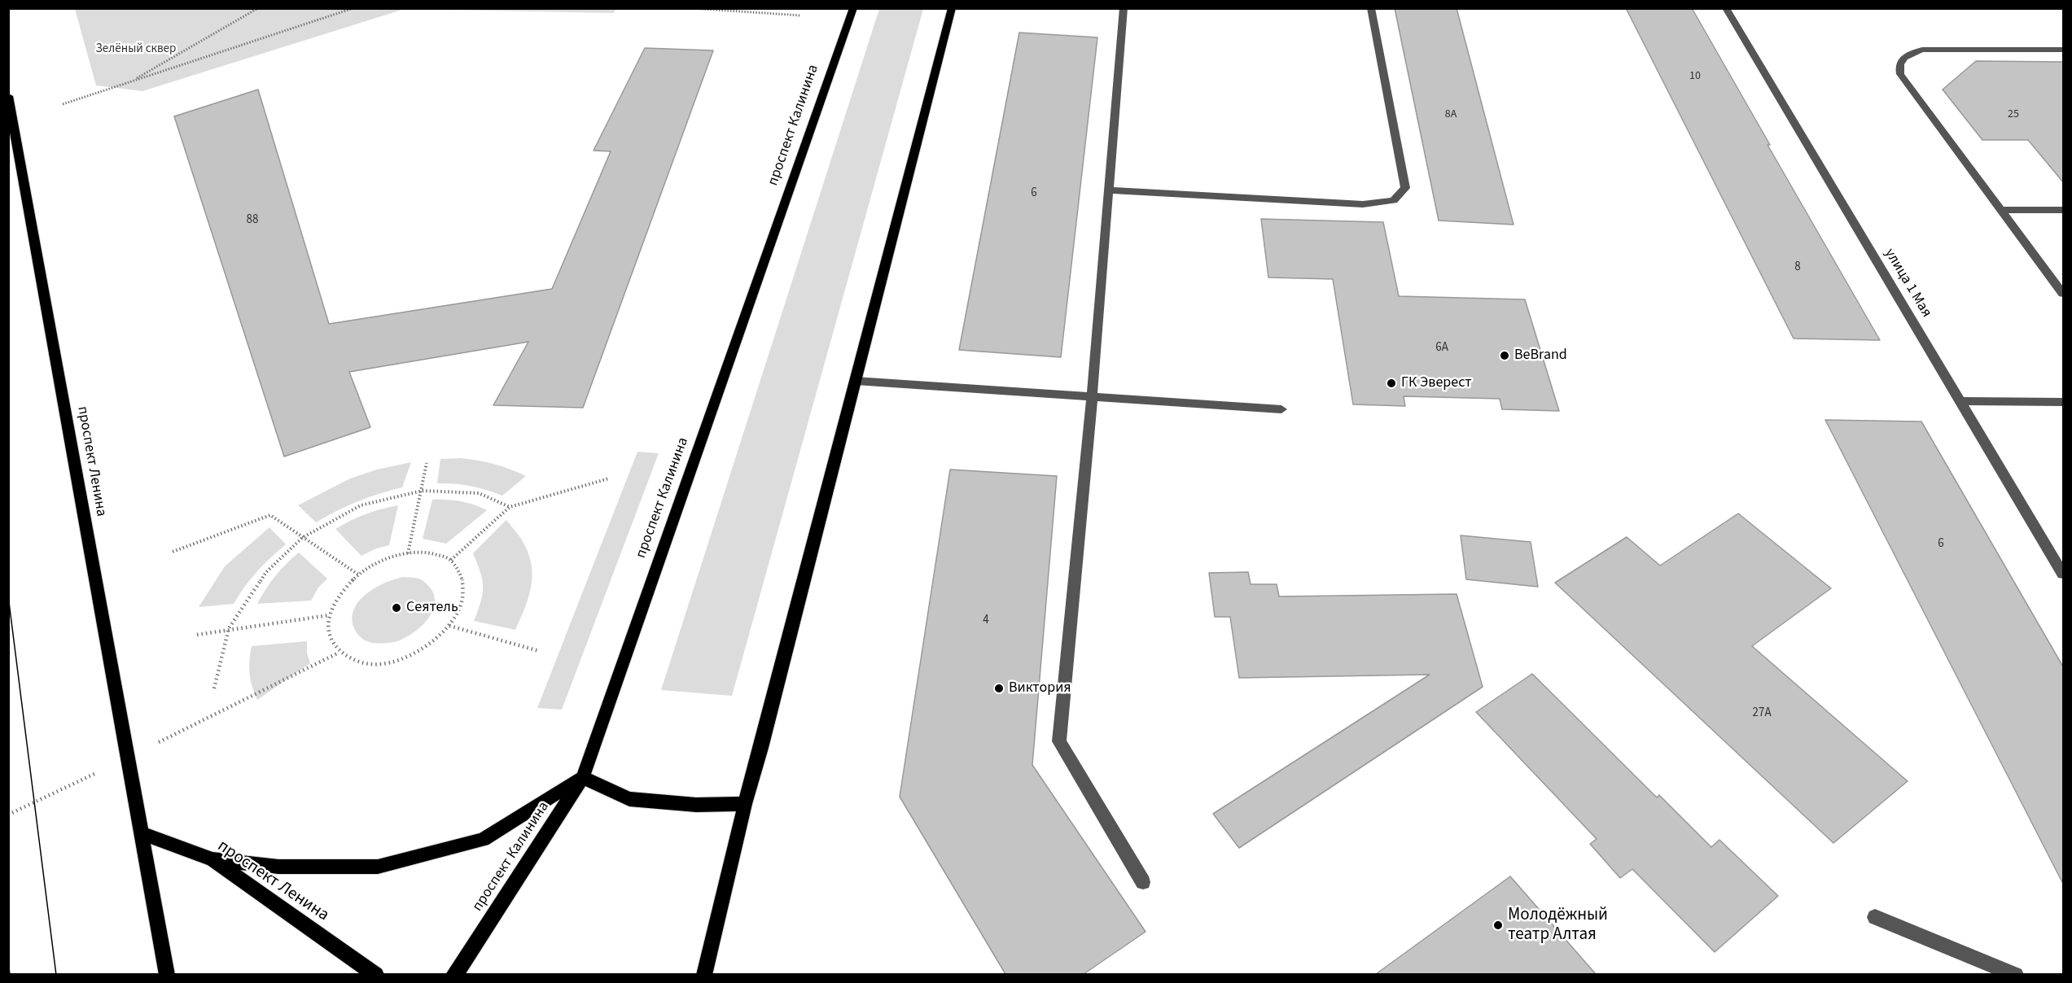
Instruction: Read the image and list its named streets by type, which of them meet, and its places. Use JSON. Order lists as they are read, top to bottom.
{
  "streets": {
    "main road": ["проспект Калинина", "проспект Ленина"],
    "street": ["улица 1 Мая"]
  },
  "parks": ["Зелёный сквер"],
  "places": [
    "BeBrand",
    "ГК Эверест",
    "Сеятель",
    "Виктория",
    "Молодёжный театр Алтая"
  ],
  "house_numbers": [
    "10",
    "8А",
    "25",
    "6",
    "88",
    "8",
    "6А",
    "6",
    "4",
    "27А"
  ]
}
